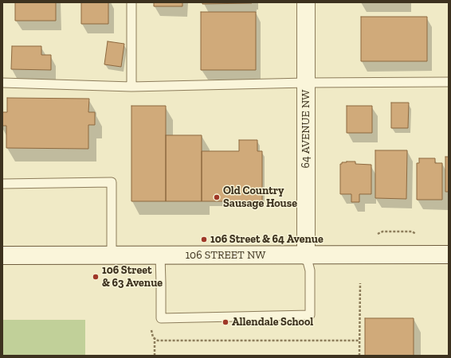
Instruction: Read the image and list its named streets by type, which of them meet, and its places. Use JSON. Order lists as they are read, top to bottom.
{
  "streets": {
    "street": ["64 AVENUE NW", "106 STREET NW"]
  },
  "crossings": [
    ["64 AVENUE NW", "106 STREET NW"]
  ],
  "places": [
    "Old Country Sausage House",
    "106 Street & 64 Avenue",
    "106 Street & 63 Avenue",
    "Allendale School"
  ]
}
